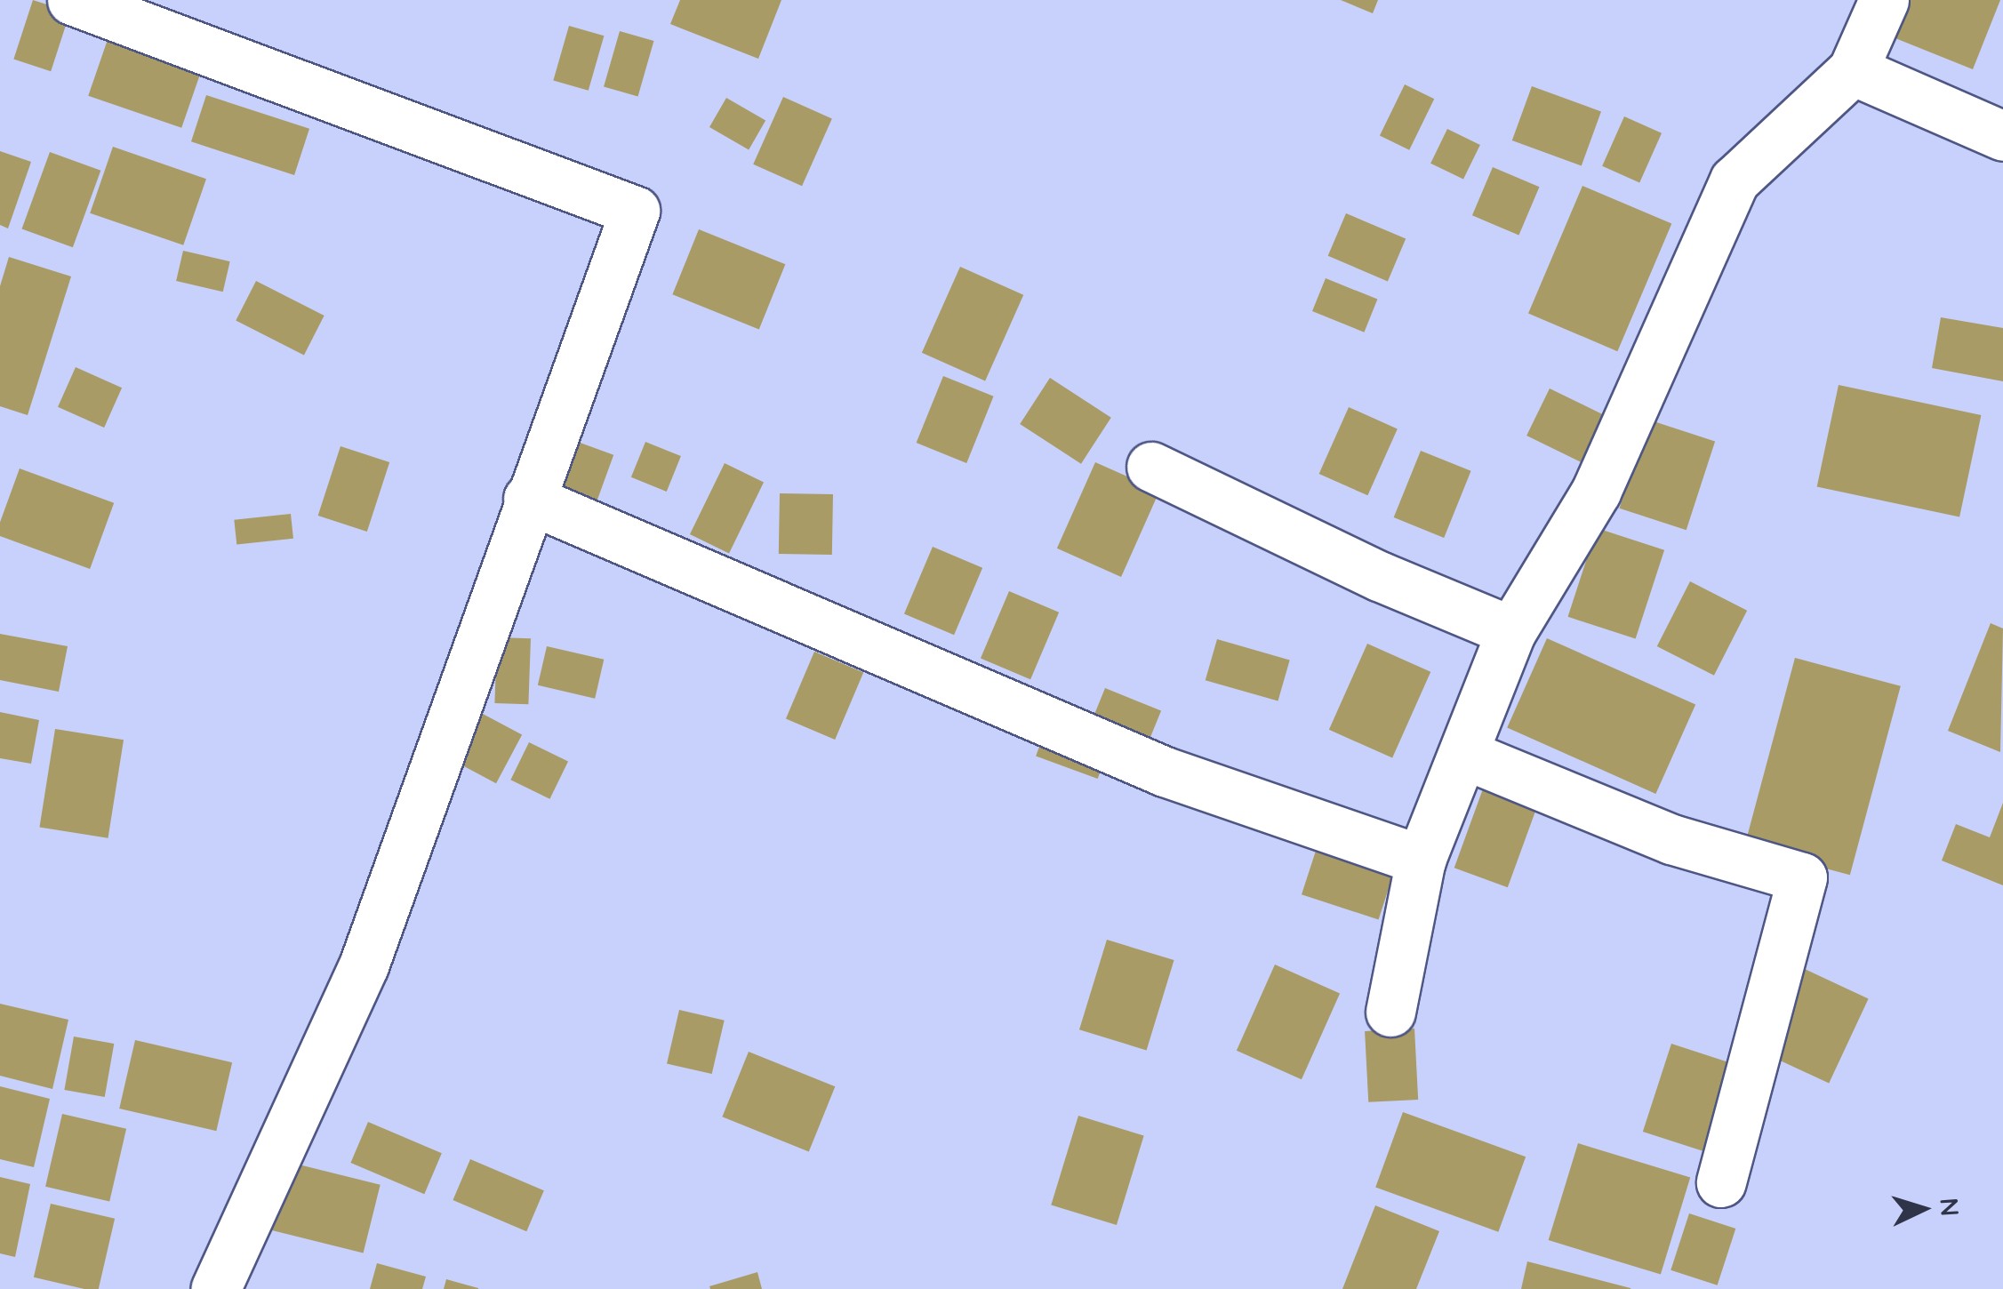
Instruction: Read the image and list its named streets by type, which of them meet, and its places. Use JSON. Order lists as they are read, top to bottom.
{
  "north": "right"
}
